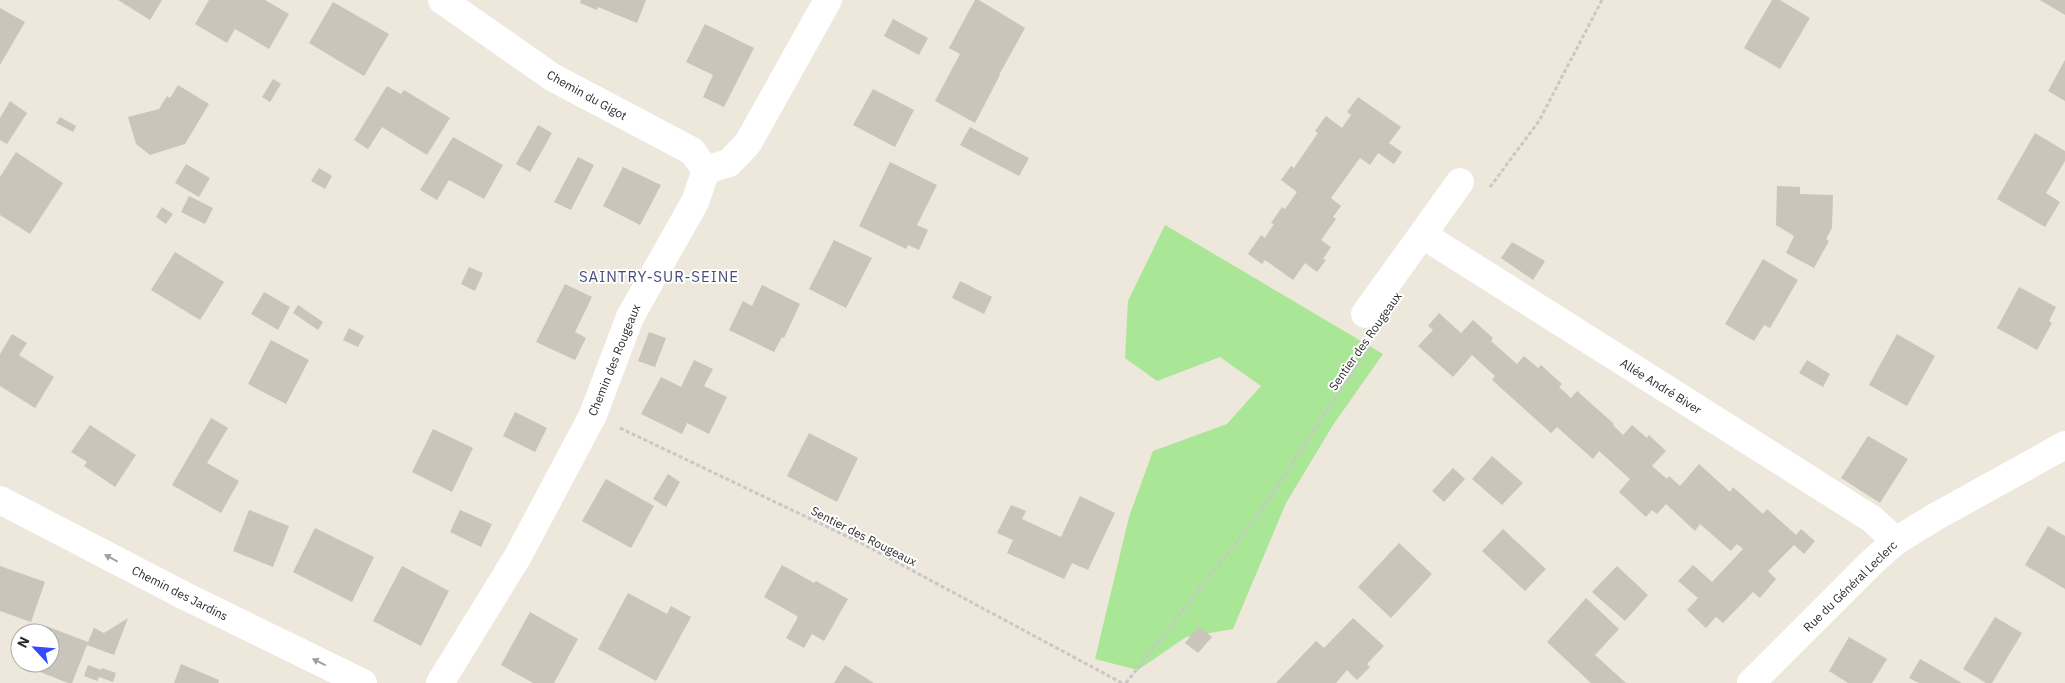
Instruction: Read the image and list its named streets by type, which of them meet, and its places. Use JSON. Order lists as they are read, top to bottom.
{
  "streets": {
    "street": [
      "Chemin du Gigot",
      "Chemin des Rougeaux",
      "Allée André Biver",
      "Rue du Général Leclerc",
      "Chemin des Jardins"
    ],
    "path": ["Sentier des Rougeaux"]
  },
  "crossings": [
    ["Chemin du Gigot", "Chemin des Rougeaux"],
    ["Sentier des Rougeaux", "Chemin des Rougeaux"],
    ["Allée André Biver", "Rue du Général Leclerc"]
  ],
  "one_way": ["Chemin des Jardins"],
  "districts": ["SAINTRY-SUR-SEINE"],
  "north": "top left"
}
